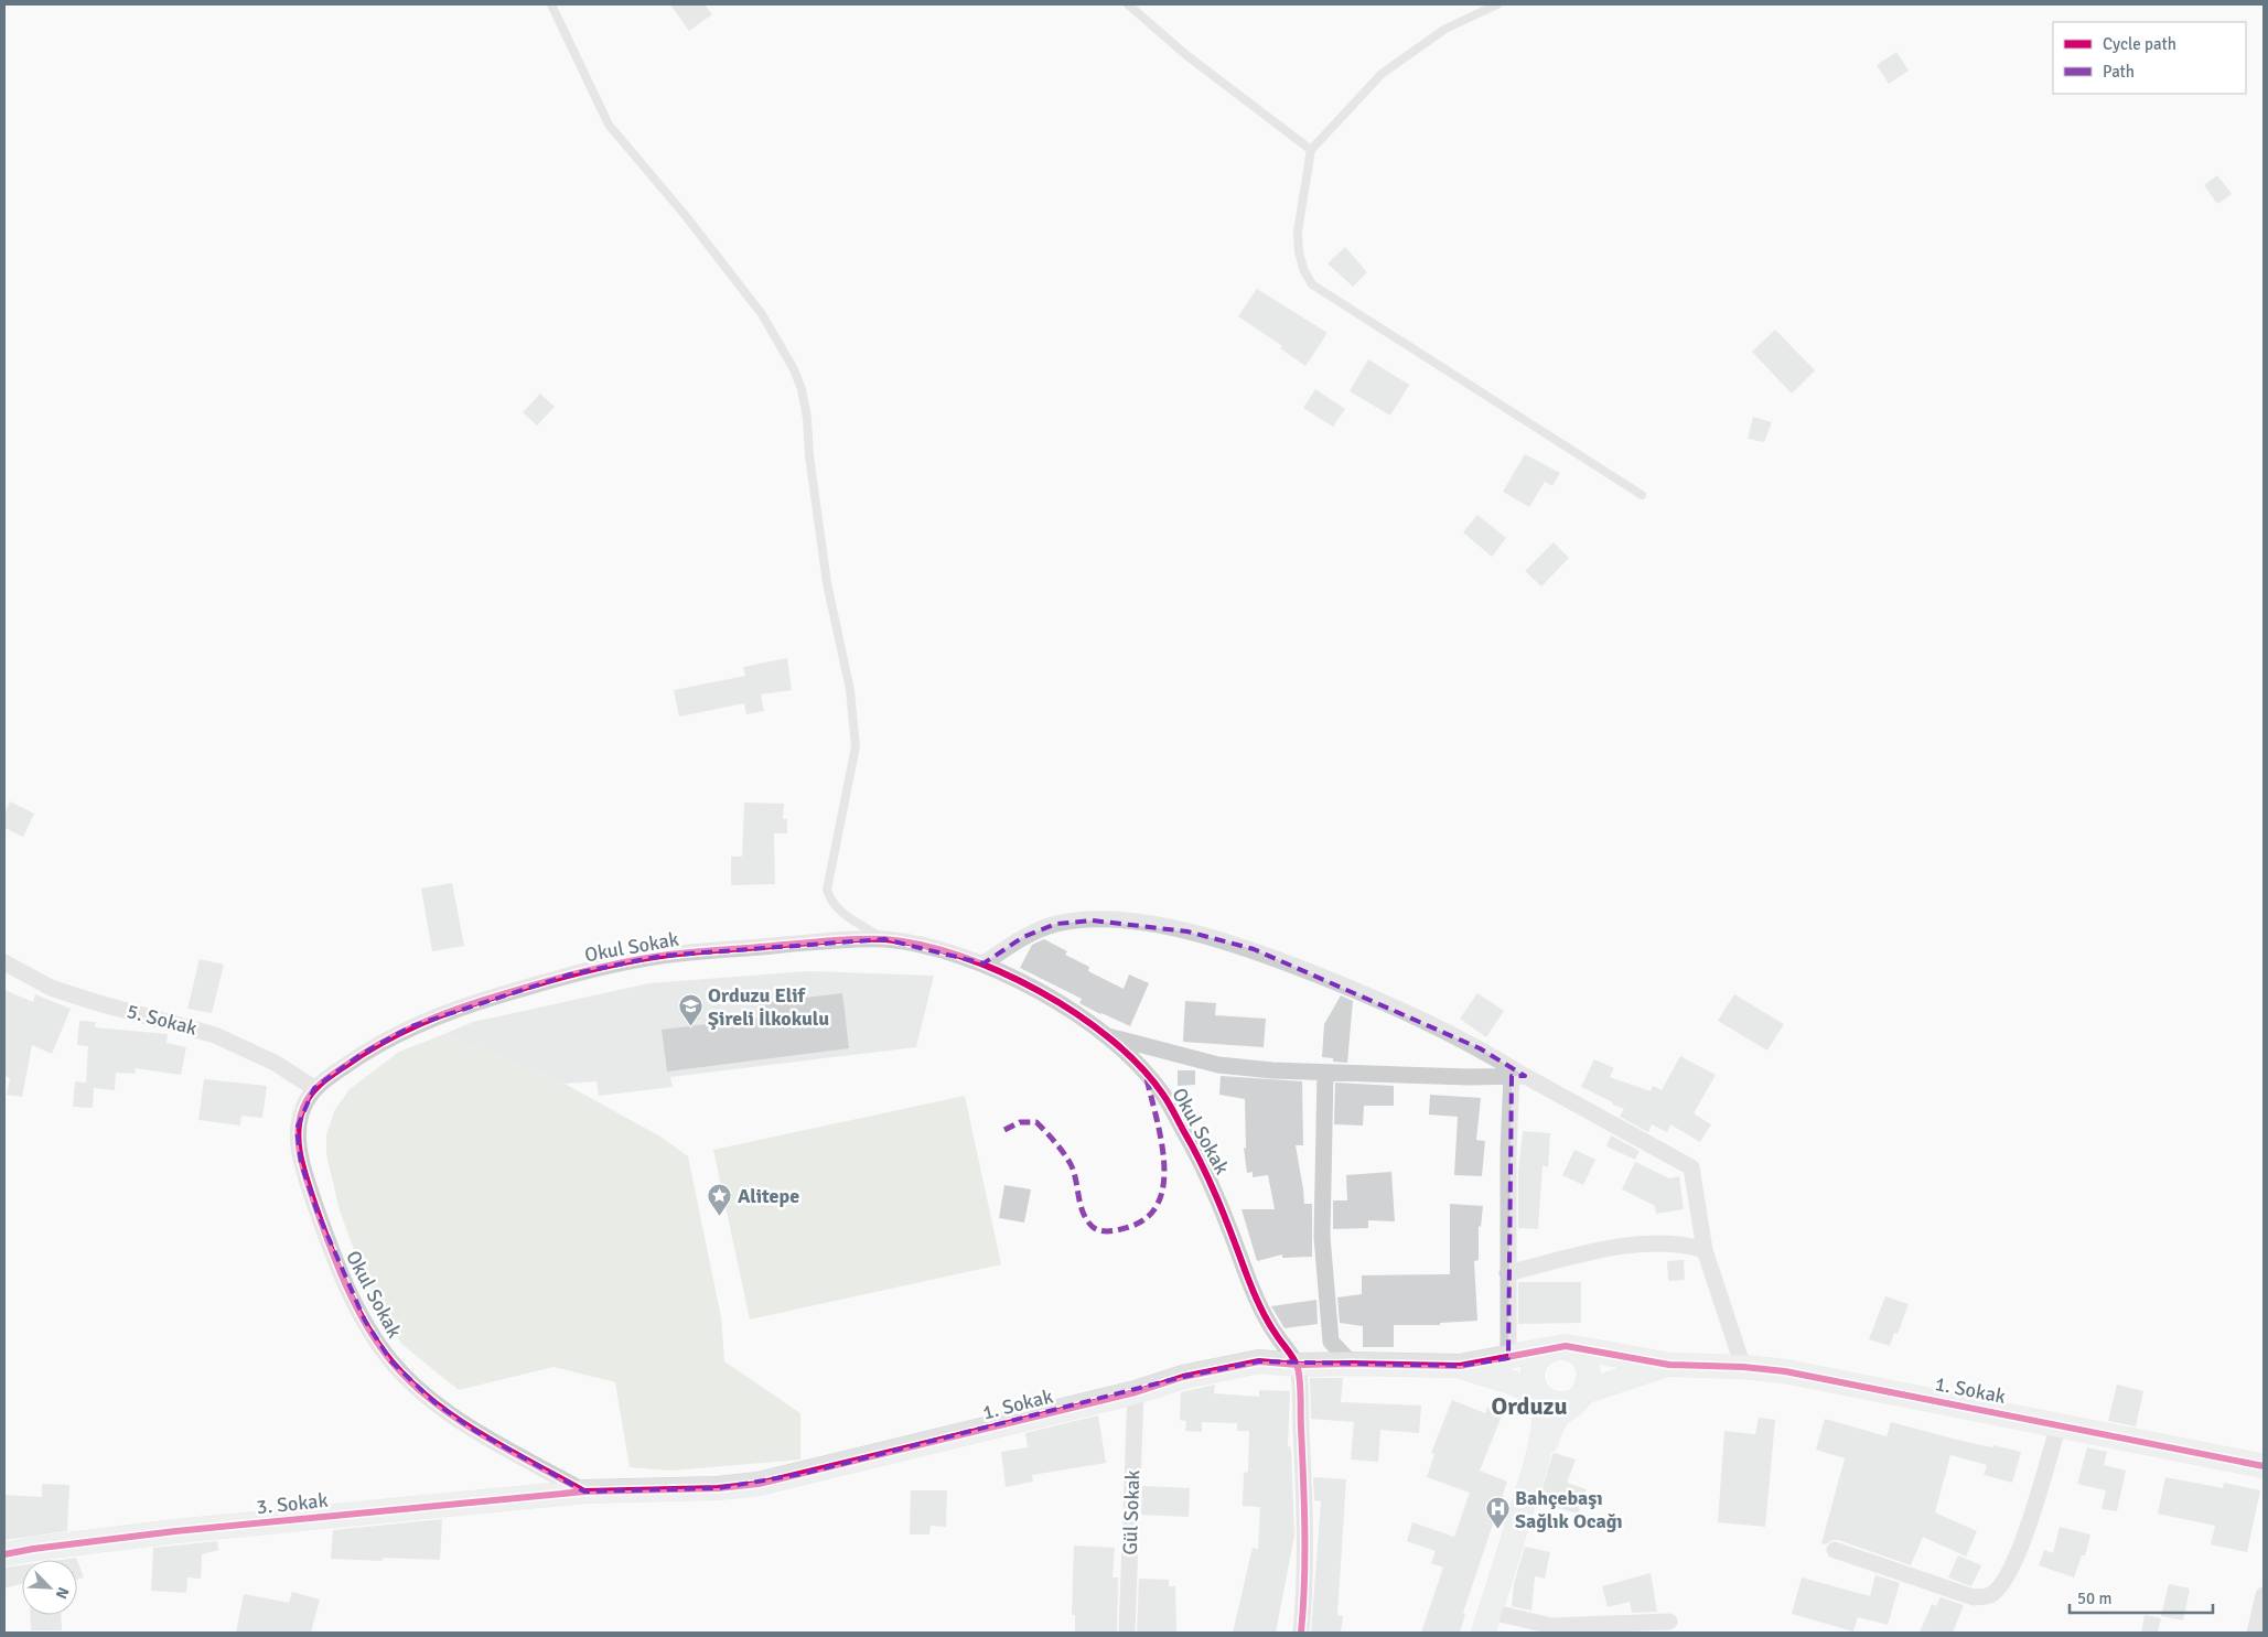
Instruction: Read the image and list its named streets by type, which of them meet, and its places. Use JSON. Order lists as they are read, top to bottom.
{
  "streets": {
    "street": [
      "Okul Sokak",
      "5. Sokak",
      "1. Sokak",
      "3. Sokak",
      "Gül Sokak"
    ]
  },
  "crossings": [
    ["Okul Sokak", "5. Sokak"],
    ["Okul Sokak", "1. Sokak"],
    ["Okul Sokak", "3. Sokak"],
    ["1. Sokak", "3. Sokak"],
    ["1. Sokak", "Gül Sokak"]
  ],
  "districts": ["Orduzu"],
  "places": {
    "school or university": ["Orduzu Elif Şireli İlkokulu"],
    "place": ["Alitepe"],
    "hospital": ["Bahçebaşı Sağlık Ocağı"]
  },
  "legend": ["Cycle path", "Path"],
  "scale_bar": "50 m",
  "north": "bottom right"
}
